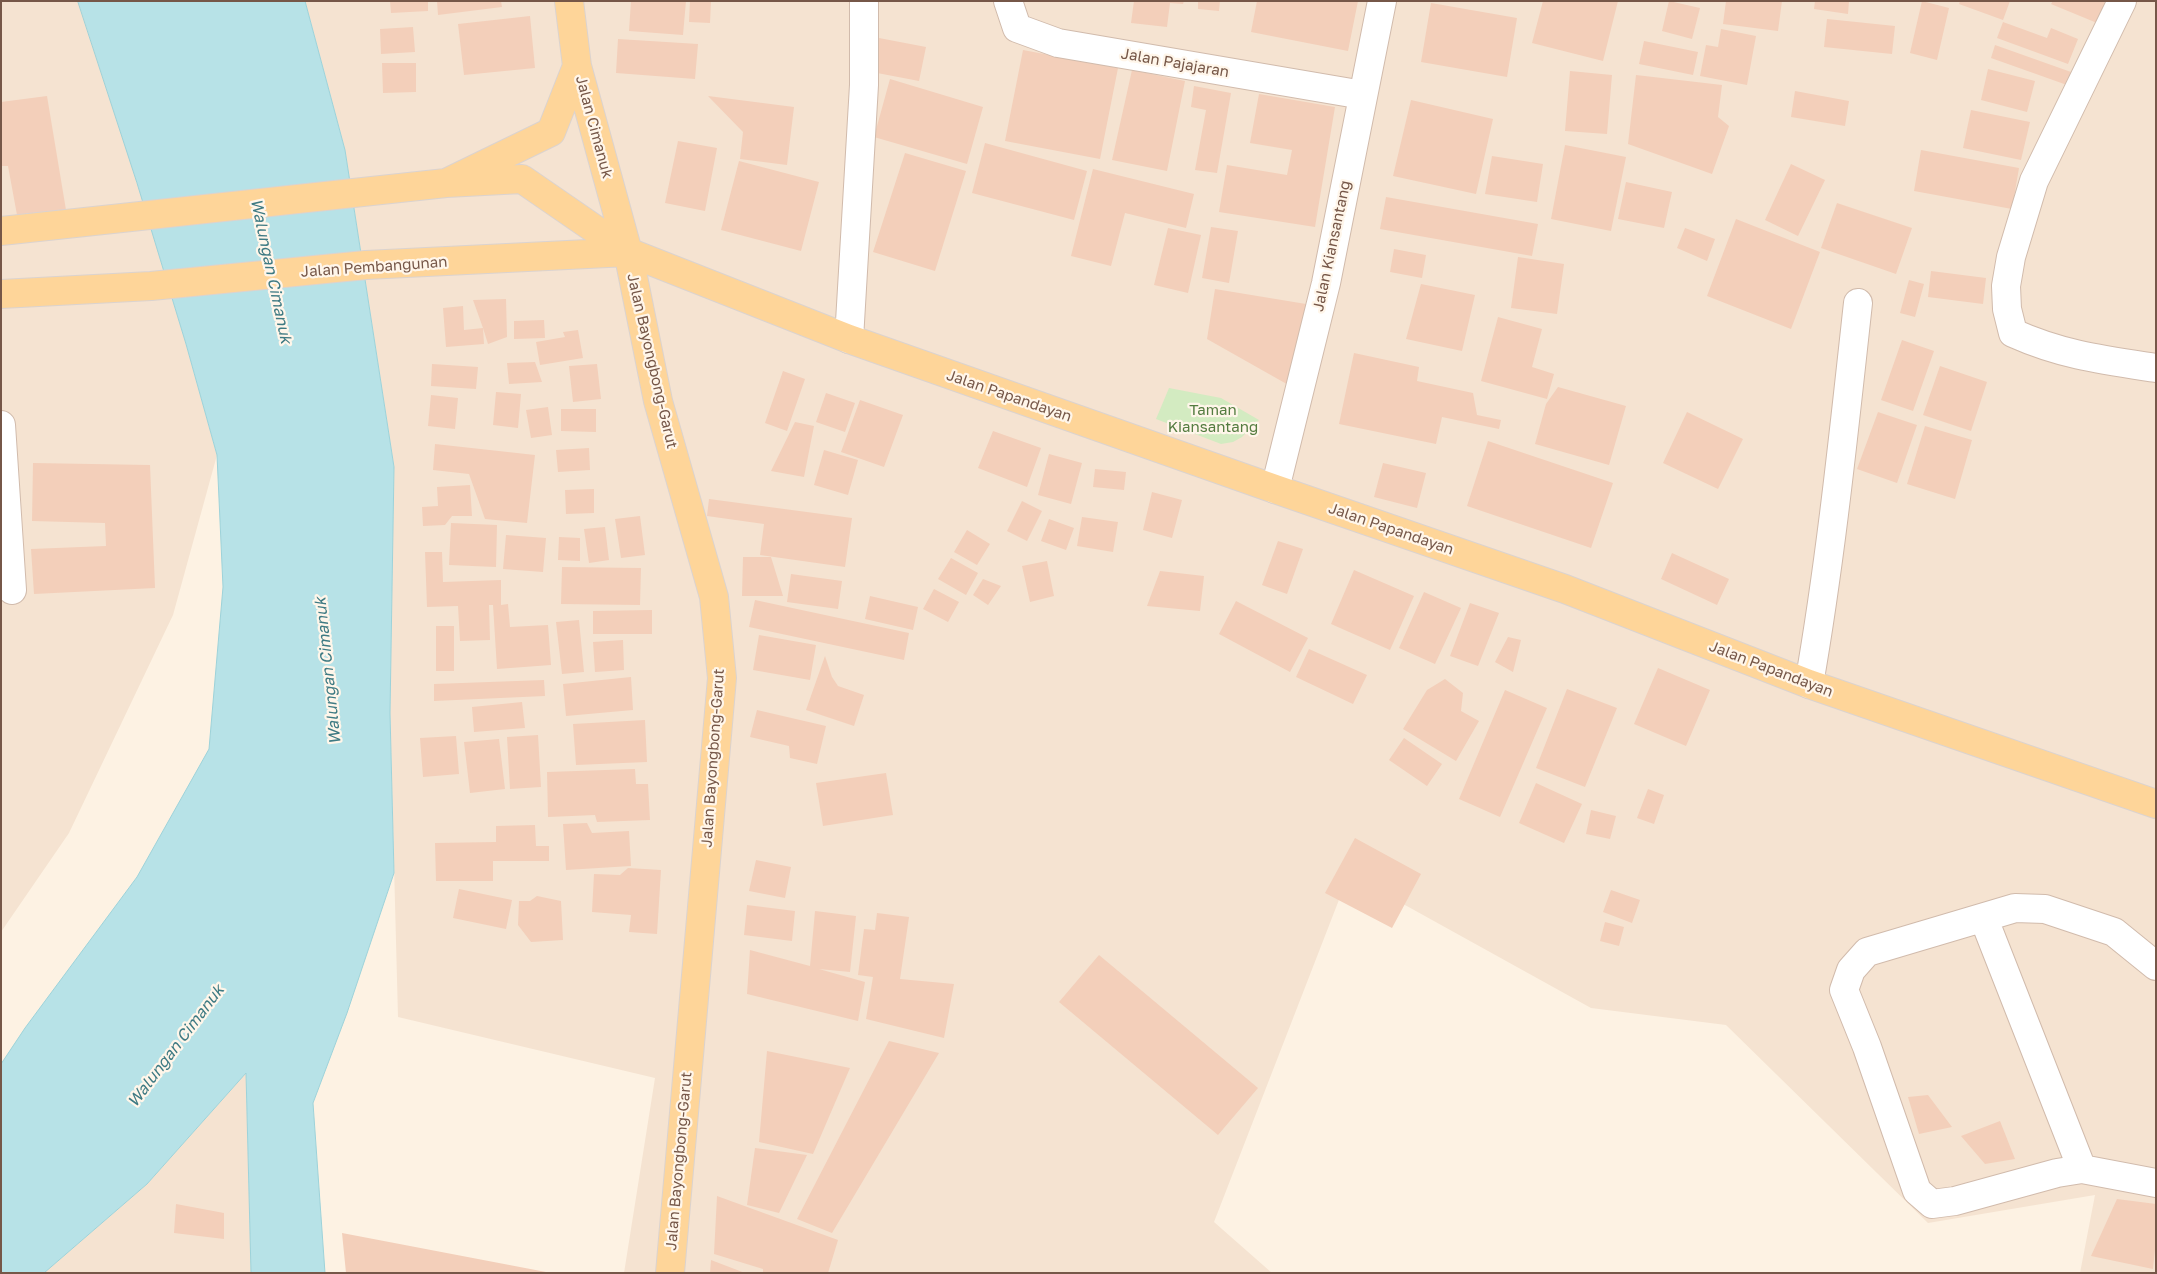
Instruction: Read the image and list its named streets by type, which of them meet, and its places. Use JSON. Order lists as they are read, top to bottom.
{
  "streets": {
    "main road": [
      "Jalan Cimanuk",
      "Jalan Pembangunan",
      "Jalan Bayongbong-Garut",
      "Jalan Papandayan"
    ],
    "street": ["Jalan Pajajaran", "Jalan Kiansantang"]
  },
  "crossings": [
    ["Jalan Pajajaran", "Jalan Kiansantang"],
    ["Jalan Cimanuk", "Jalan Pembangunan"],
    ["Jalan Cimanuk", "Jalan Bayongbong-Garut"],
    ["Jalan Cimanuk", "Jalan Papandayan"],
    ["Jalan Kiansantang", "Jalan Papandayan"],
    ["Jalan Pembangunan", "Jalan Bayongbong-Garut"],
    ["Jalan Pembangunan", "Jalan Papandayan"],
    ["Jalan Bayongbong-Garut", "Jalan Papandayan"]
  ],
  "water": ["Walungan Cimanuk"],
  "parks": ["Taman Kiansantang"]
}
